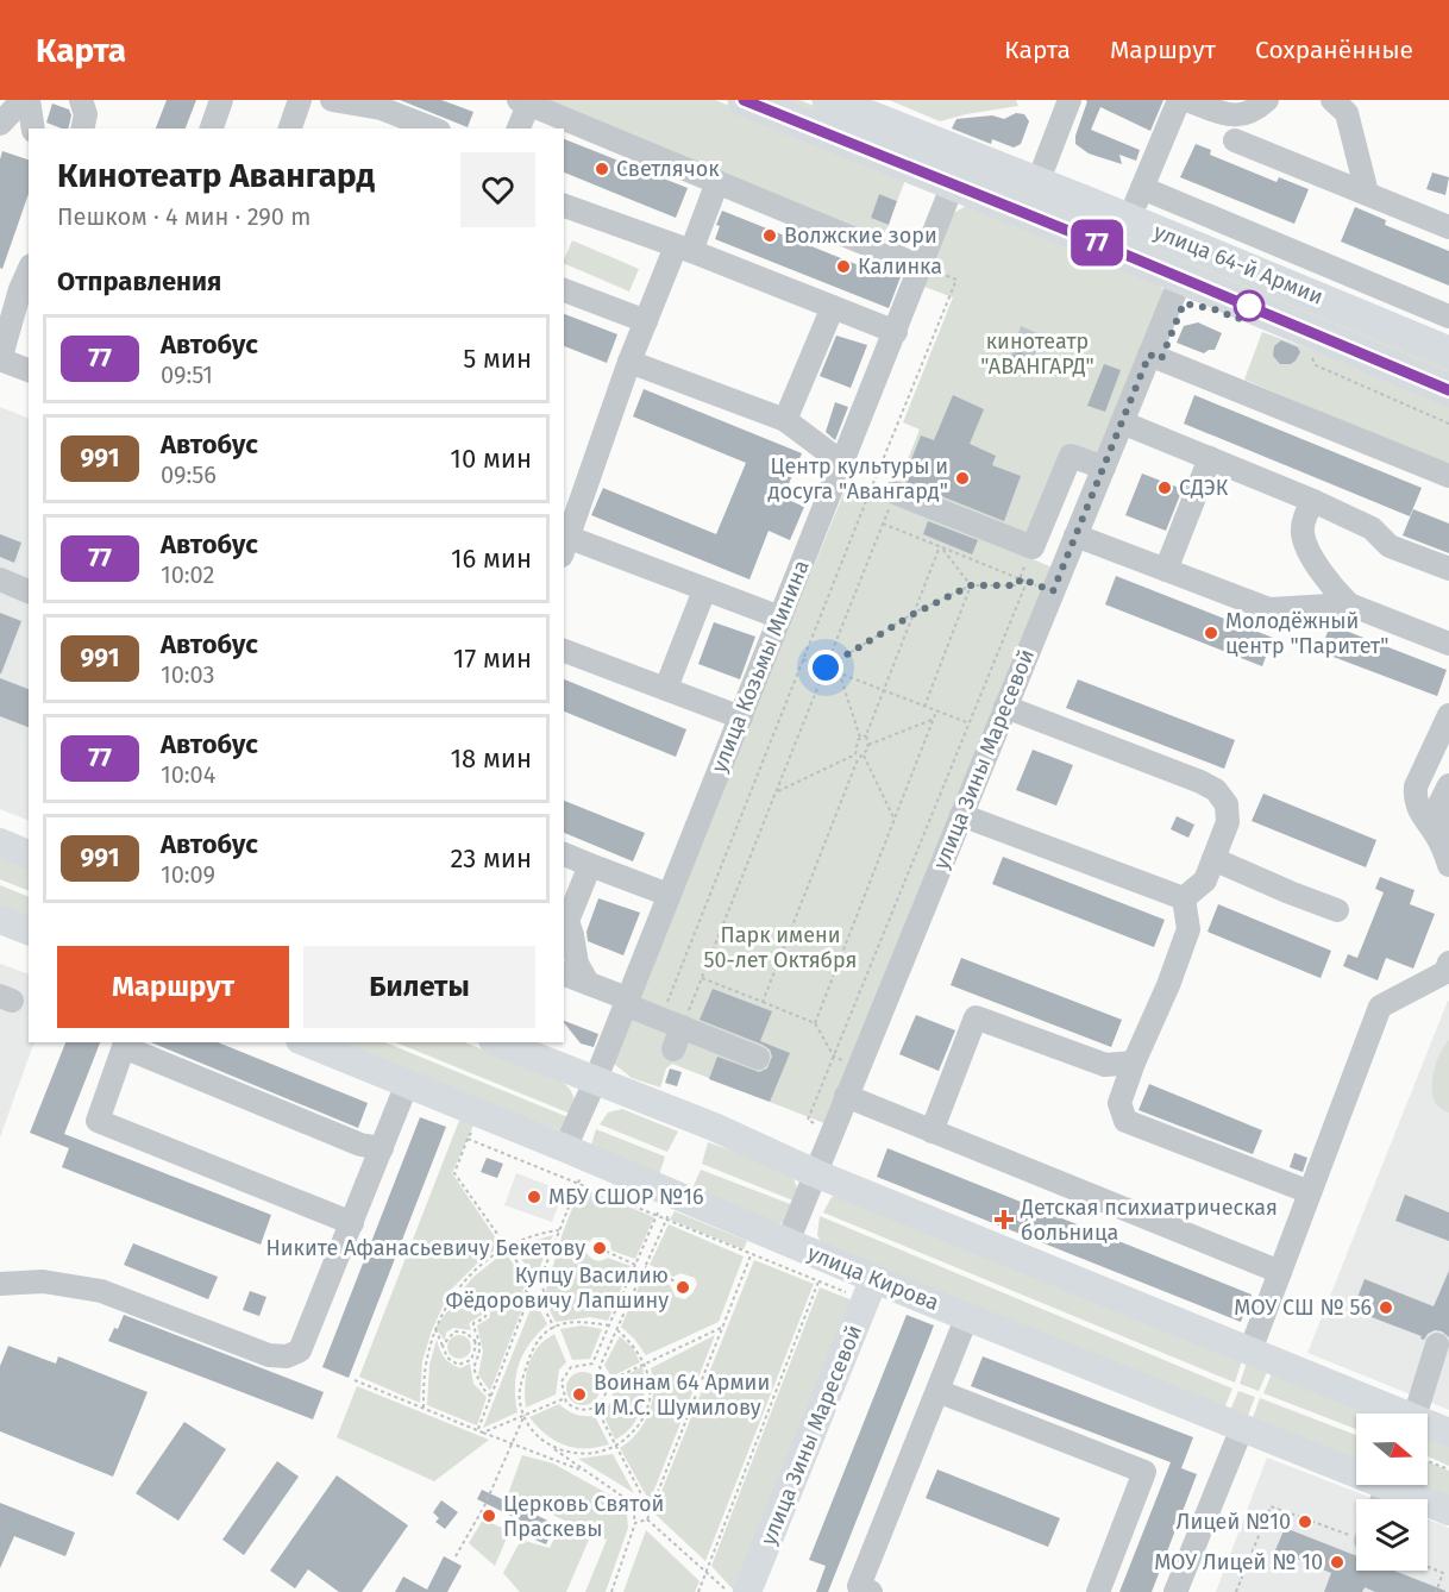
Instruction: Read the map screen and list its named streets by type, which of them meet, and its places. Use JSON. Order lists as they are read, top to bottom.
{
  "streets": {
    "highway": ["улица 64-й Армии"],
    "main road": ["улица Зины Маресевой", "улица Кирова"],
    "street": ["улица Козьмы Минина"]
  },
  "crossings": [
    ["улица 64-й Армии", "улица Козьмы Минина"],
    ["улица 64-й Армии", "улица Зины Маресевой"],
    ["улица Козьмы Минина", "улица Кирова"],
    ["улица Зины Маресевой", "улица Кирова"]
  ],
  "parks": ["кинотеатр \"АВАНГАРД\"", "Парк имени 50-лет Октября"],
  "places": {
    "other": [
      "Светлячок",
      "Волжские зори",
      "Калинка",
      "Центр культуры и досуга \"Авангард\"",
      "СДЭК",
      "Молодёжный центр \"Паритет\"",
      "МБУ СШОР №16",
      "Никите Афанасьевичу Бекетову",
      "Купцу Василию Фёдоровичу Лапшину",
      "МОУ СШ № 56",
      "Воинам 64 Армии и М.С. Шумилову",
      "Церковь Святой Праскевы",
      "Лицей №10",
      "МОУ Лицей № 10"
    ],
    "health": ["Детская психиатрическая больница"]
  },
  "lines": ["bus line 77"],
  "north": "right",
  "page": {
    "header": "Карта",
    "nav": ["Карта", "Маршрут", "Сохранённые"],
    "on_map": "77",
    "heading": [
      ["Кинотеатр Авангард", "Пешком · 4 мин · 290 m"],
      "Отправления"
    ],
    "list": [
      {
        "mark": "77",
        "name": "Автобус",
        "note": "09:51",
        "value": "5 мин"
      },
      {
        "mark": "991",
        "name": "Автобус",
        "note": "09:56",
        "value": "10 мин"
      },
      {
        "mark": "77",
        "name": "Автобус",
        "note": "10:02",
        "value": "16 мин"
      },
      {
        "mark": "991",
        "name": "Автобус",
        "note": "10:03",
        "value": "17 мин"
      },
      {
        "mark": "77",
        "name": "Автобус",
        "note": "10:04",
        "value": "18 мин"
      },
      {
        "mark": "991",
        "name": "Автобус",
        "note": "10:09",
        "value": "23 мин"
      }
    ],
    "buttons": ["Маршрут", "Билеты"]
  }
}
